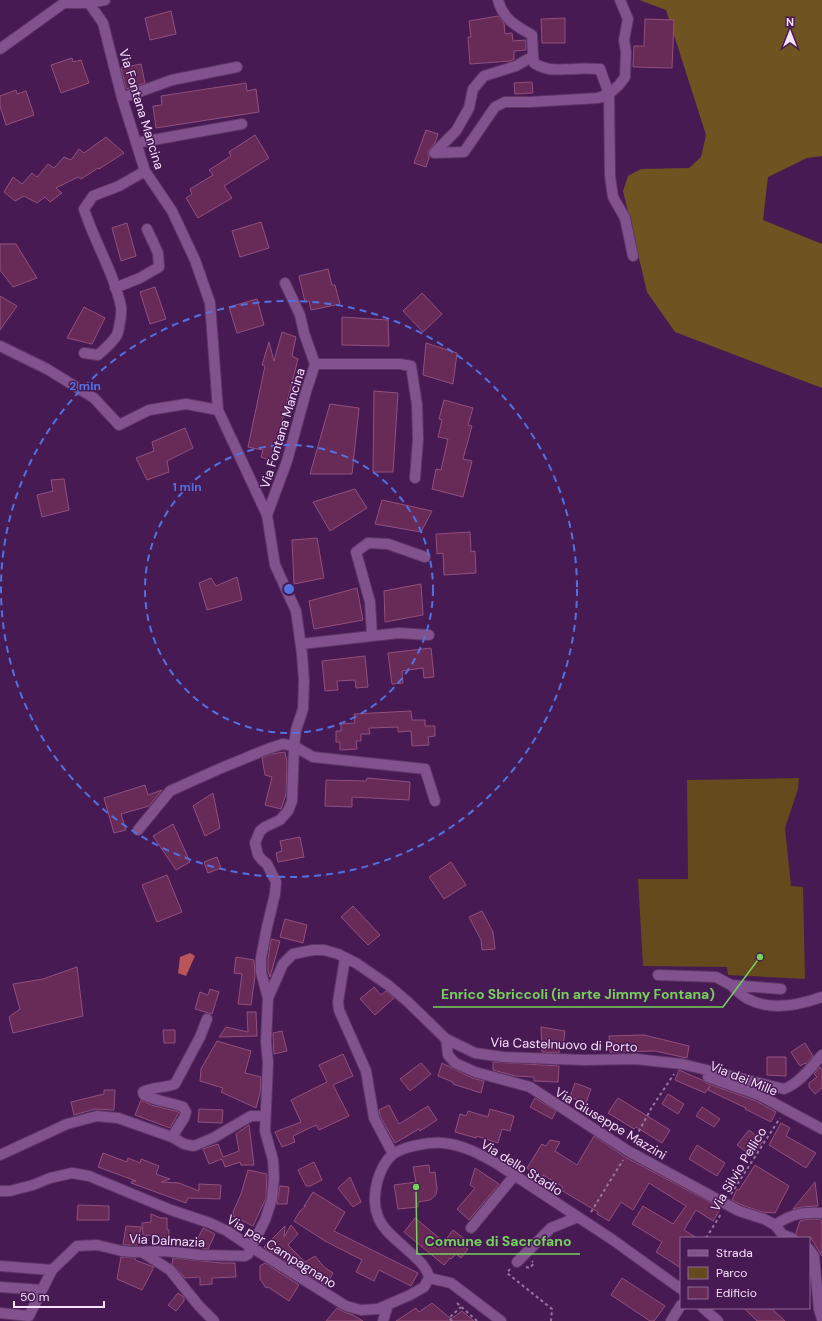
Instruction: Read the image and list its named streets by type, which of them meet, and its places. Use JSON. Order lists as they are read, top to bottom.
{
  "streets": {
    "street": [
      "Via Fontana Mancina",
      "Via Castelnuovo di Porto",
      "Via dei Mille",
      "Via Giuseppe Mazzini",
      "Via dello Stadio",
      "Via Dalmazia",
      "Via per Campagnano"
    ],
    "path": ["Via Silvio Pellico"]
  },
  "crossings": [
    ["Via Fontana Mancina", "Via Castelnuovo di Porto"],
    ["Via Castelnuovo di Porto", "Via dei Mille"],
    ["Via Castelnuovo di Porto", "Via Giuseppe Mazzini"],
    ["Via Castelnuovo di Porto", "Via Dalmazia"],
    ["Via Castelnuovo di Porto", "Via per Campagnano"],
    ["Via dei Mille", "Via Silvio Pellico"],
    ["Via Giuseppe Mazzini", "Via Silvio Pellico"],
    ["Via Dalmazia", "Via per Campagnano"]
  ],
  "places": ["Enrico Sbriccoli (in arte Jimmy Fontana)", "Comune di Sacrofano"],
  "legend": ["Strada", "Parco", "Edificio"],
  "scale_bar": "50 m",
  "north": "top",
  "rings": ["2 min", "1 min"]
}
